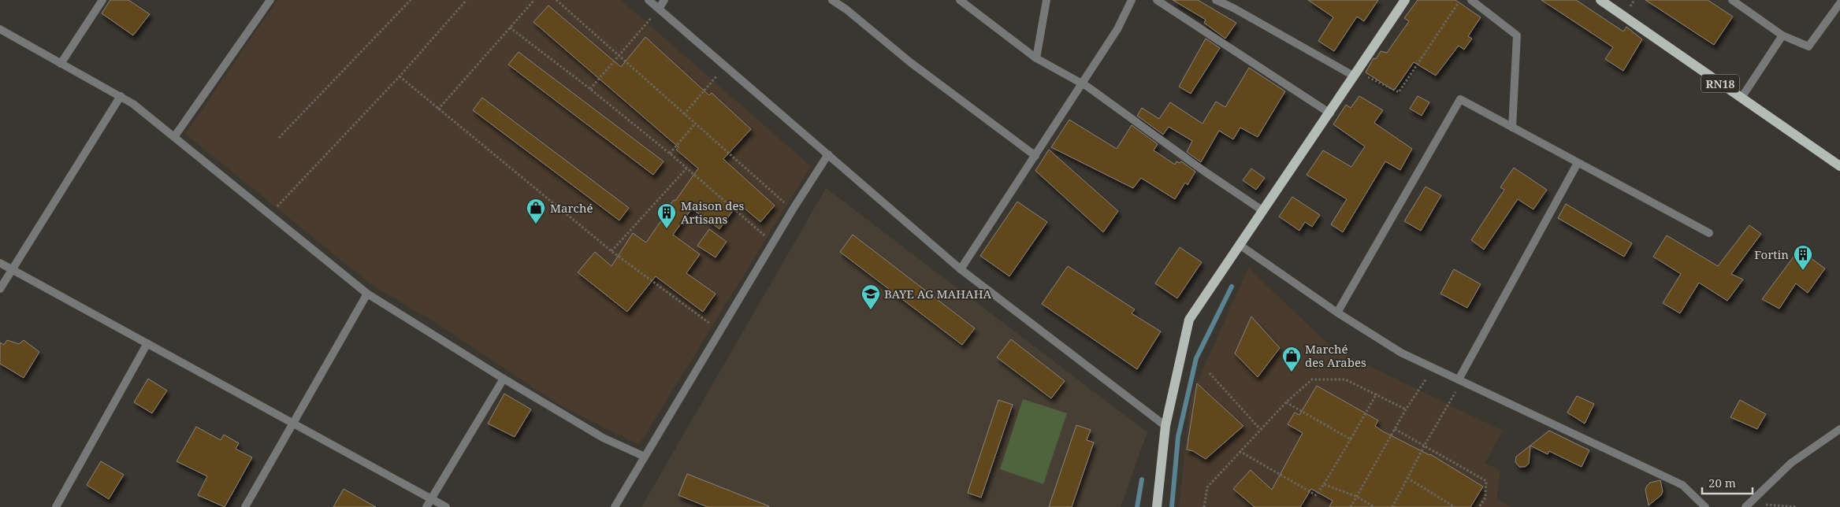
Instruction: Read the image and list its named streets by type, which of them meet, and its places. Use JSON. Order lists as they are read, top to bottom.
{
  "streets": {
    "main road": ["RN18"]
  },
  "places": {
    "shop": ["Marché", "Marché des Arabes"],
    "building": ["Maison des Artisans", "Fortin"],
    "school or university": ["BAYE AG MAHAHA"]
  },
  "scale_bar": "20 m"
}
